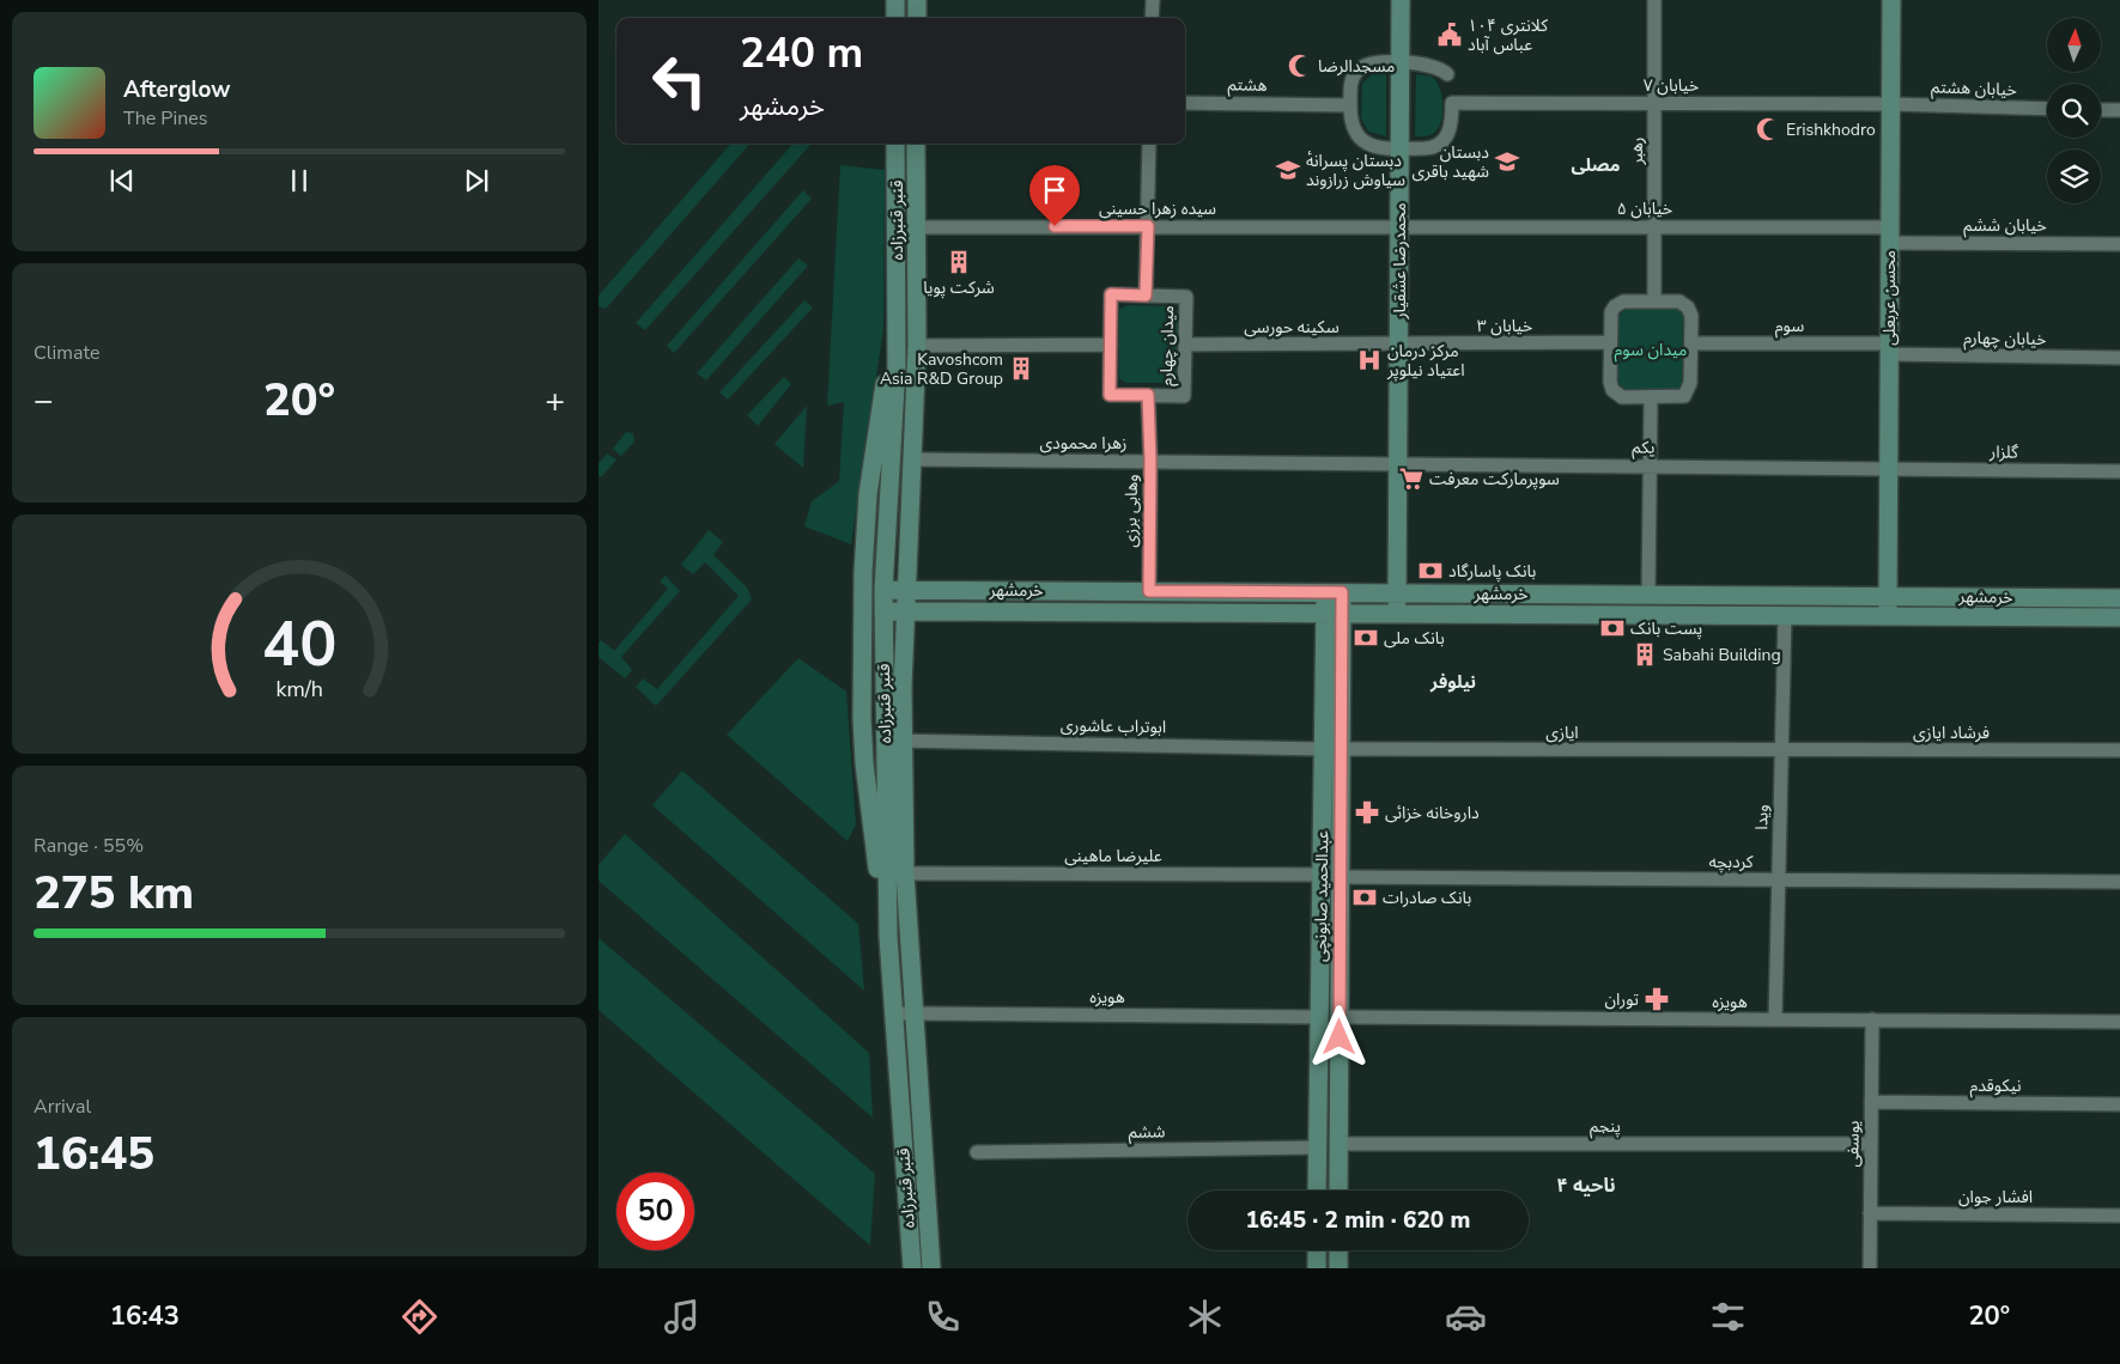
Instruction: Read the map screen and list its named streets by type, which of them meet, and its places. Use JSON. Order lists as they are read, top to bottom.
{
  "streets": {
    "main road": [
      "قنبر قنبرزاده",
      "محمدرضا عشقیار",
      "محسن عربعلی",
      "خرمشهر",
      "عبدالحمید صابونچی"
    ],
    "street": [
      "هشتم",
      "خیابان ۷",
      "خیابان هشتم",
      "رهبر",
      "سیده زهرا حسینی",
      "خیابان ۵",
      "خیابان ششم",
      "خیابان ۳",
      "سوم",
      "سکینه حورسی",
      "خیابان چهارم",
      "میدان چهارم",
      "زهرا محمودی",
      "یکم",
      "گلزار",
      "وهابی برزی",
      "ابوتراب عاشوری",
      "ایازی",
      "فرشاد ایازی",
      "ویدا",
      "علیرضا ماهینی",
      "کردبچه",
      "هویزه",
      "نیکوقدم",
      "پنجم",
      "ششم",
      "یوسفی",
      "افشار جوان"
    ]
  },
  "crossings": [
    ["خیابان ۷", "خیابان هشتم"],
    ["خیابان ۷", "رهبر"],
    ["خیابان ۷", "محمدرضا عشقیار"],
    ["خیابان ۷", "محسن عربعلی"],
    ["خیابان هشتم", "محسن عربعلی"],
    ["رهبر", "خیابان ۵"],
    ["رهبر", "خیابان ۳"],
    ["رهبر", "سوم"],
    ["سیده زهرا حسینی", "خیابان ۵"],
    ["سیده زهرا حسینی", "قنبر قنبرزاده"],
    ["سیده زهرا حسینی", "محمدرضا عشقیار"],
    ["خیابان ۵", "خیابان ششم"],
    ["خیابان ۵", "محمدرضا عشقیار"],
    ["خیابان ۵", "محسن عربعلی"],
    ["قنبر قنبرزاده", "زهرا محمودی"],
    ["قنبر قنبرزاده", "خرمشهر"],
    ["قنبر قنبرزاده", "ابوتراب عاشوری"],
    ["قنبر قنبرزاده", "علیرضا ماهینی"],
    ["قنبر قنبرزاده", "هویزه"],
    ["خیابان ششم", "محسن عربعلی"],
    ["محمدرضا عشقیار", "خیابان ۳"],
    ["محمدرضا عشقیار", "سکینه حورسی"],
    ["محمدرضا عشقیار", "زهرا محمودی"],
    ["محمدرضا عشقیار", "یکم"],
    ["محمدرضا عشقیار", "خرمشهر"],
    ["محسن عربعلی", "سوم"],
    ["محسن عربعلی", "خیابان چهارم"],
    ["محسن عربعلی", "یکم"],
    ["محسن عربعلی", "گلزار"],
    ["محسن عربعلی", "خرمشهر"],
    ["خیابان ۳", "سوم"],
    ["خیابان ۳", "سکینه حورسی"],
    ["سوم", "خیابان چهارم"],
    ["سکینه حورسی", "میدان چهارم"],
    ["میدان چهارم", "وهابی برزی"],
    ["زهرا محمودی", "یکم"],
    ["زهرا محمودی", "وهابی برزی"],
    ["یکم", "گلزار"],
    ["وهابی برزی", "خرمشهر"],
    ["خرمشهر", "ویدا"],
    ["خرمشهر", "عبدالحمید صابونچی"],
    ["ابوتراب عاشوری", "ایازی"],
    ["ابوتراب عاشوری", "عبدالحمید صابونچی"],
    ["ایازی", "فرشاد ایازی"],
    ["ایازی", "ویدا"],
    ["ایازی", "عبدالحمید صابونچی"],
    ["فرشاد ایازی", "ویدا"],
    ["ویدا", "کردبچه"],
    ["ویدا", "هویزه"],
    ["علیرضا ماهینی", "عبدالحمید صابونچی"],
    ["کردبچه", "عبدالحمید صابونچی"],
    ["عبدالحمید صابونچی", "هویزه"],
    ["عبدالحمید صابونچی", "پنجم"],
    ["عبدالحمید صابونچی", "ششم"],
    ["هویزه", "یوسفی"],
    ["نیکوقدم", "یوسفی"],
    ["پنجم", "یوسفی"],
    ["یوسفی", "افشار جوان"]
  ],
  "districts": ["مصلی", "نیلوفر", "ناحیه ۴"],
  "parks": ["میدان سوم"],
  "places": {
    "public building": ["کلانتری ۱۰۴ عباس آباد"],
    "mosque": ["مسجدالرضا", "Erishkhodro"],
    "school or university": ["دبستان شهید باقری", "دبستان پسرانهٔ سیاوش زرازوند"],
    "building": ["شرکت پویا", "Kavoshcom Asia R&D Group", "Sabahi Building"],
    "hospital": ["مرکز درمان اعتیاد نیلوپر"],
    "supermarket": ["سوپرمارکت معرفت"],
    "bank": [
      "بانک پاسارگاد",
      "پست بانک",
      "بانک ملی",
      "بانک صادرات"
    ],
    "pharmacy": ["داروخانه خزائی", "توران"]
  },
  "north": "top",
  "page": {
    "turn": ["240 m", "خرمشهر"],
    "song": ["Afterglow", "The Pines"],
    "tile": [
      "Climate",
      ["Range · 55%", "275 km"],
      ["Arrival", "16:45"]
    ],
    "heat": ["−", "20°", "+"],
    "limit": "50",
    "trip": "16:45 · 2 min · 620 m",
    "tabs": ["16:43", "20°"],
    "gauge": ["40", "km/h"]
  }
}
